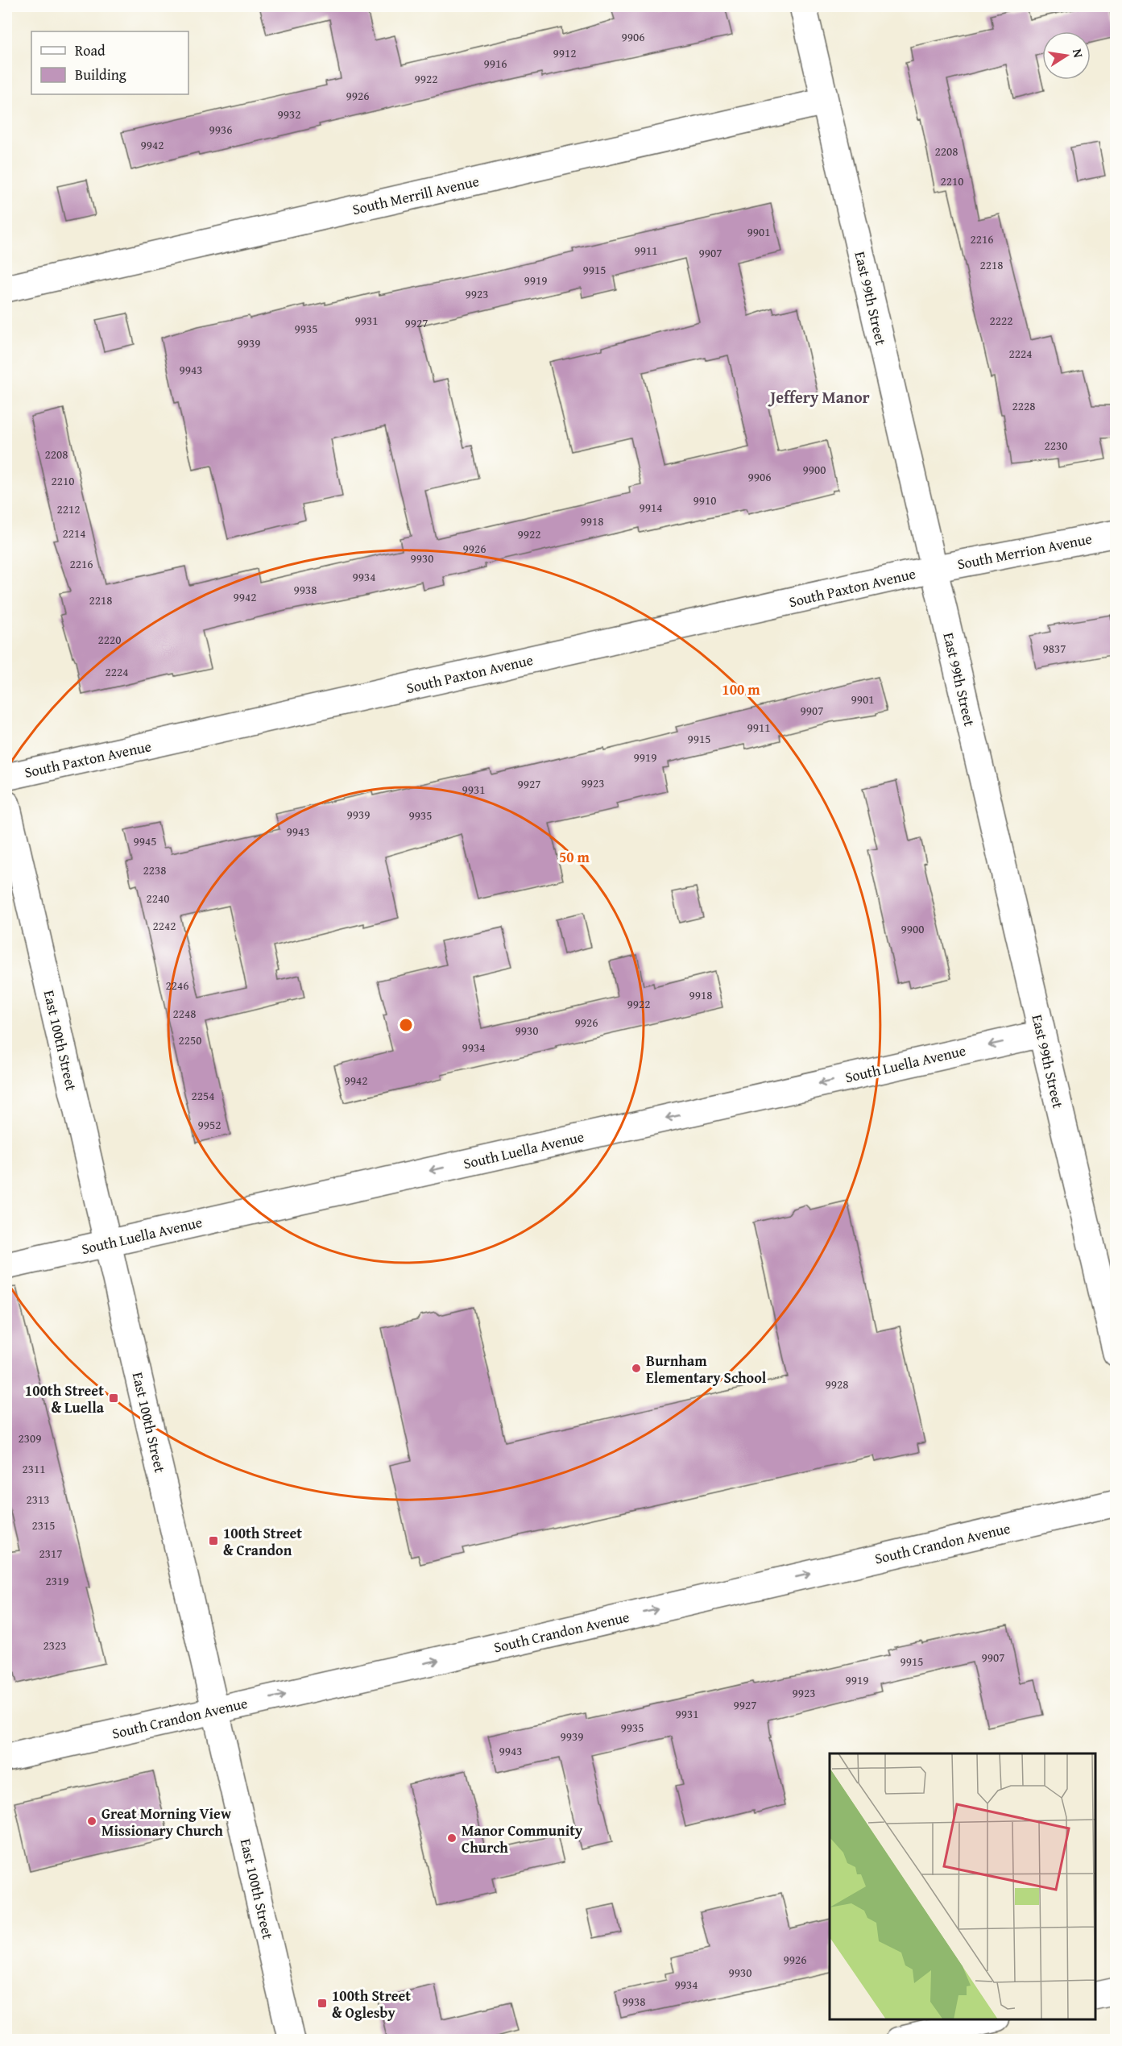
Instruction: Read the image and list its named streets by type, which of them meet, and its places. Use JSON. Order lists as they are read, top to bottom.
{
  "streets": {
    "street": [
      "South Merrill Avenue",
      "East 99th Street",
      "South Merrion Avenue",
      "South Paxton Avenue",
      "East 100th Street",
      "South Luella Avenue",
      "South Crandon Avenue"
    ]
  },
  "crossings": [
    ["South Merrill Avenue", "East 99th Street"],
    ["East 99th Street", "South Merrion Avenue"],
    ["East 99th Street", "South Paxton Avenue"],
    ["East 99th Street", "South Luella Avenue"],
    ["South Merrion Avenue", "South Paxton Avenue"],
    ["East 100th Street", "South Luella Avenue"],
    ["East 100th Street", "South Crandon Avenue"]
  ],
  "one_way": ["South Luella Avenue", "South Crandon Avenue"],
  "districts": ["Jeffery Manor"],
  "places": {
    "other": ["Burnham Elementary School", "Great Morning View Missionary Church", "Manor Community Church"],
    "transit": ["100th Street & Luella", "100th Street & Crandon", "100th Street & Oglesby"]
  },
  "house_numbers": [
    "9906",
    "9912",
    "9916",
    "9922",
    "9926",
    "9932",
    "9936",
    "9942",
    "2208",
    "2210",
    "9901",
    "2216",
    "9911",
    "9907",
    "2218",
    "9915",
    "9919",
    "9923",
    "9931",
    "2222",
    "9927",
    "9935",
    "9939",
    "2224",
    "9943",
    "2228",
    "2230",
    "2208",
    "9900",
    "9906",
    "2210",
    "9910",
    "9914",
    "2212",
    "9918",
    "2214",
    "9922",
    "9926",
    "9930",
    "2216",
    "9934",
    "9938",
    "9942",
    "2218",
    "2220",
    "9837",
    "2224",
    "9901",
    "9907",
    "9911",
    "9915",
    "9919",
    "9923",
    "9927",
    "9931",
    "9939",
    "9935",
    "9943",
    "9945",
    "2238",
    "2240",
    "2242",
    "9900",
    "2246",
    "9918",
    "9922",
    "2248",
    "9926",
    "9930",
    "2250",
    "9934",
    "9942",
    "2254",
    "9952",
    "9928",
    "2309",
    "2311",
    "2313",
    "2315",
    "2317",
    "2319",
    "2323",
    "9907",
    "9915",
    "9919",
    "9923",
    "9927",
    "9931",
    "9935",
    "9939",
    "9943",
    "9926",
    "9930",
    "9934",
    "9938"
  ],
  "legend": ["Road", "Building"],
  "north": "right",
  "rings": ["100 m", "50 m"]
}
